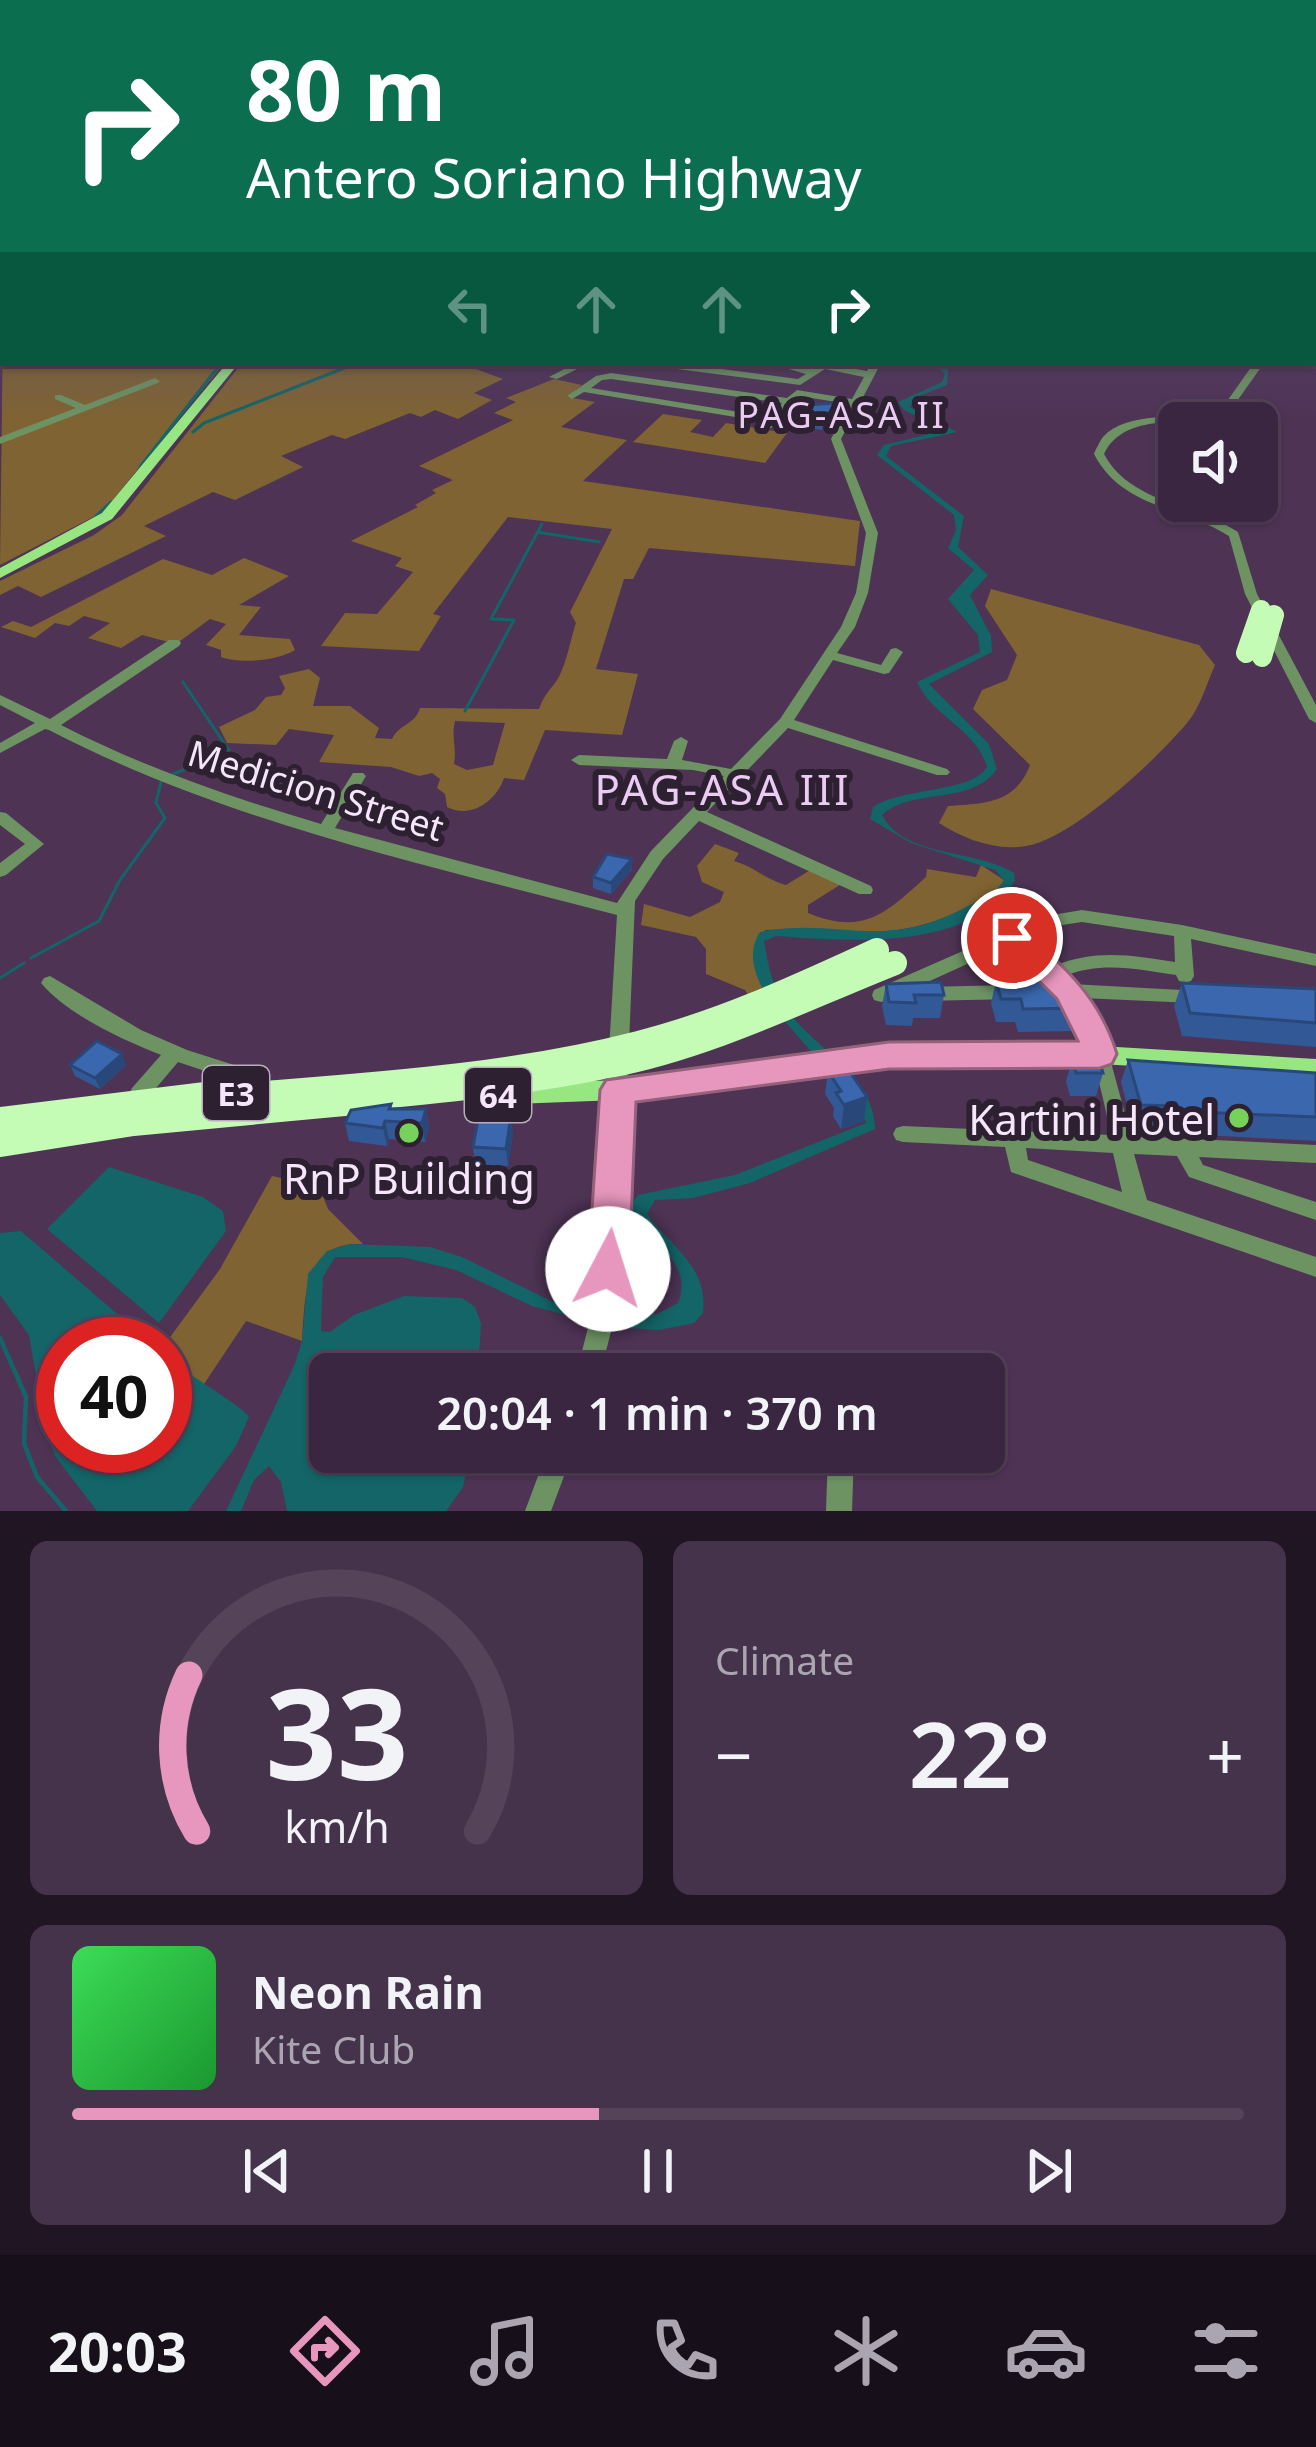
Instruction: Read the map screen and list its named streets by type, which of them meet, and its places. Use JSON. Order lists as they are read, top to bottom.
{
  "streets": {
    "highway": ["E3"],
    "main road": ["64"],
    "street": ["Medicion Street"]
  },
  "crossings": [
    ["E3", "64"]
  ],
  "districts": ["PAG-ASA II", "PAG-ASA III"],
  "places": ["Kartini Hotel", "RnP Building"],
  "page": {
    "turn": ["80 m", "Antero Soriano Highway"],
    "limit": "40",
    "trip": "20:04 · 1 min · 370 m",
    "tile": "Climate",
    "heat": ["−", "22°", "+"],
    "song": ["Neon Rain", "Kite Club"],
    "tabs": "20:03",
    "gauge": ["33", "km/h"]
  }
}
